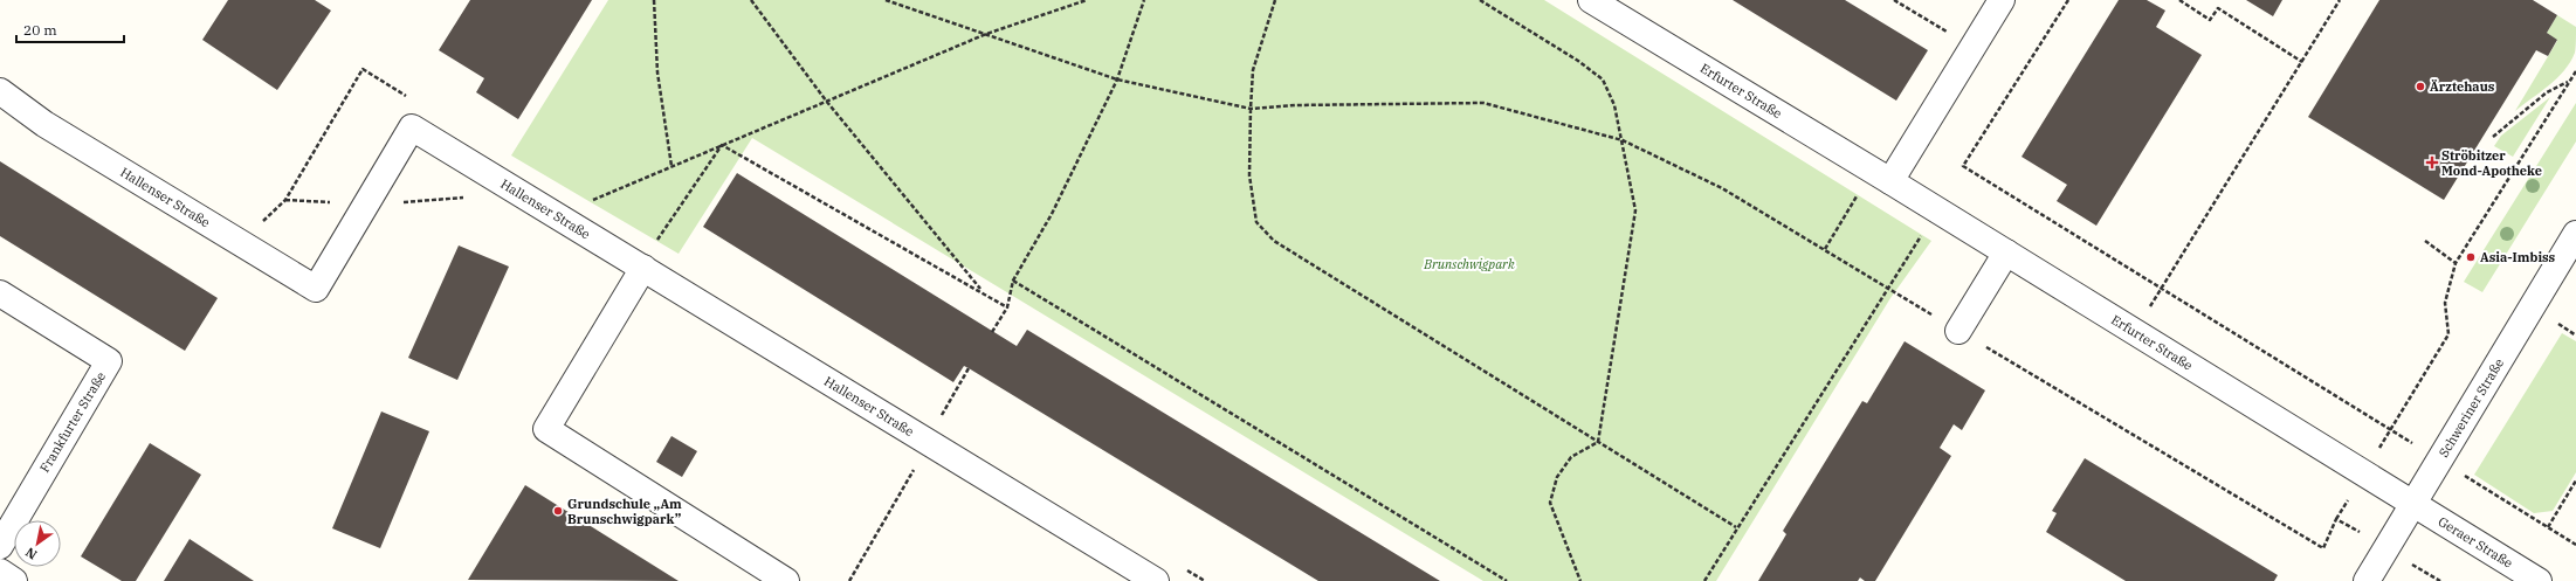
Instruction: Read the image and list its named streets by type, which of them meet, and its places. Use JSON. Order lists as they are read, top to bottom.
{
  "streets": {
    "street": [
      "Erfurter Straße",
      "Hallenser Straße",
      "Schweriner Straße",
      "Frankfurter Straße",
      "Geraer Straße"
    ]
  },
  "crossings": [
    ["Erfurter Straße", "Schweriner Straße"],
    ["Erfurter Straße", "Geraer Straße"],
    ["Schweriner Straße", "Geraer Straße"]
  ],
  "parks": ["Brunschwigpark"],
  "places": {
    "other": ["Ärztehaus", "Asia-Imbiss", "Grundschule „Am Brunschwigpark”"],
    "health": ["Ströbitzer Mond-Apotheke"]
  },
  "scale_bar": "20 m",
  "north": "bottom left"
}
